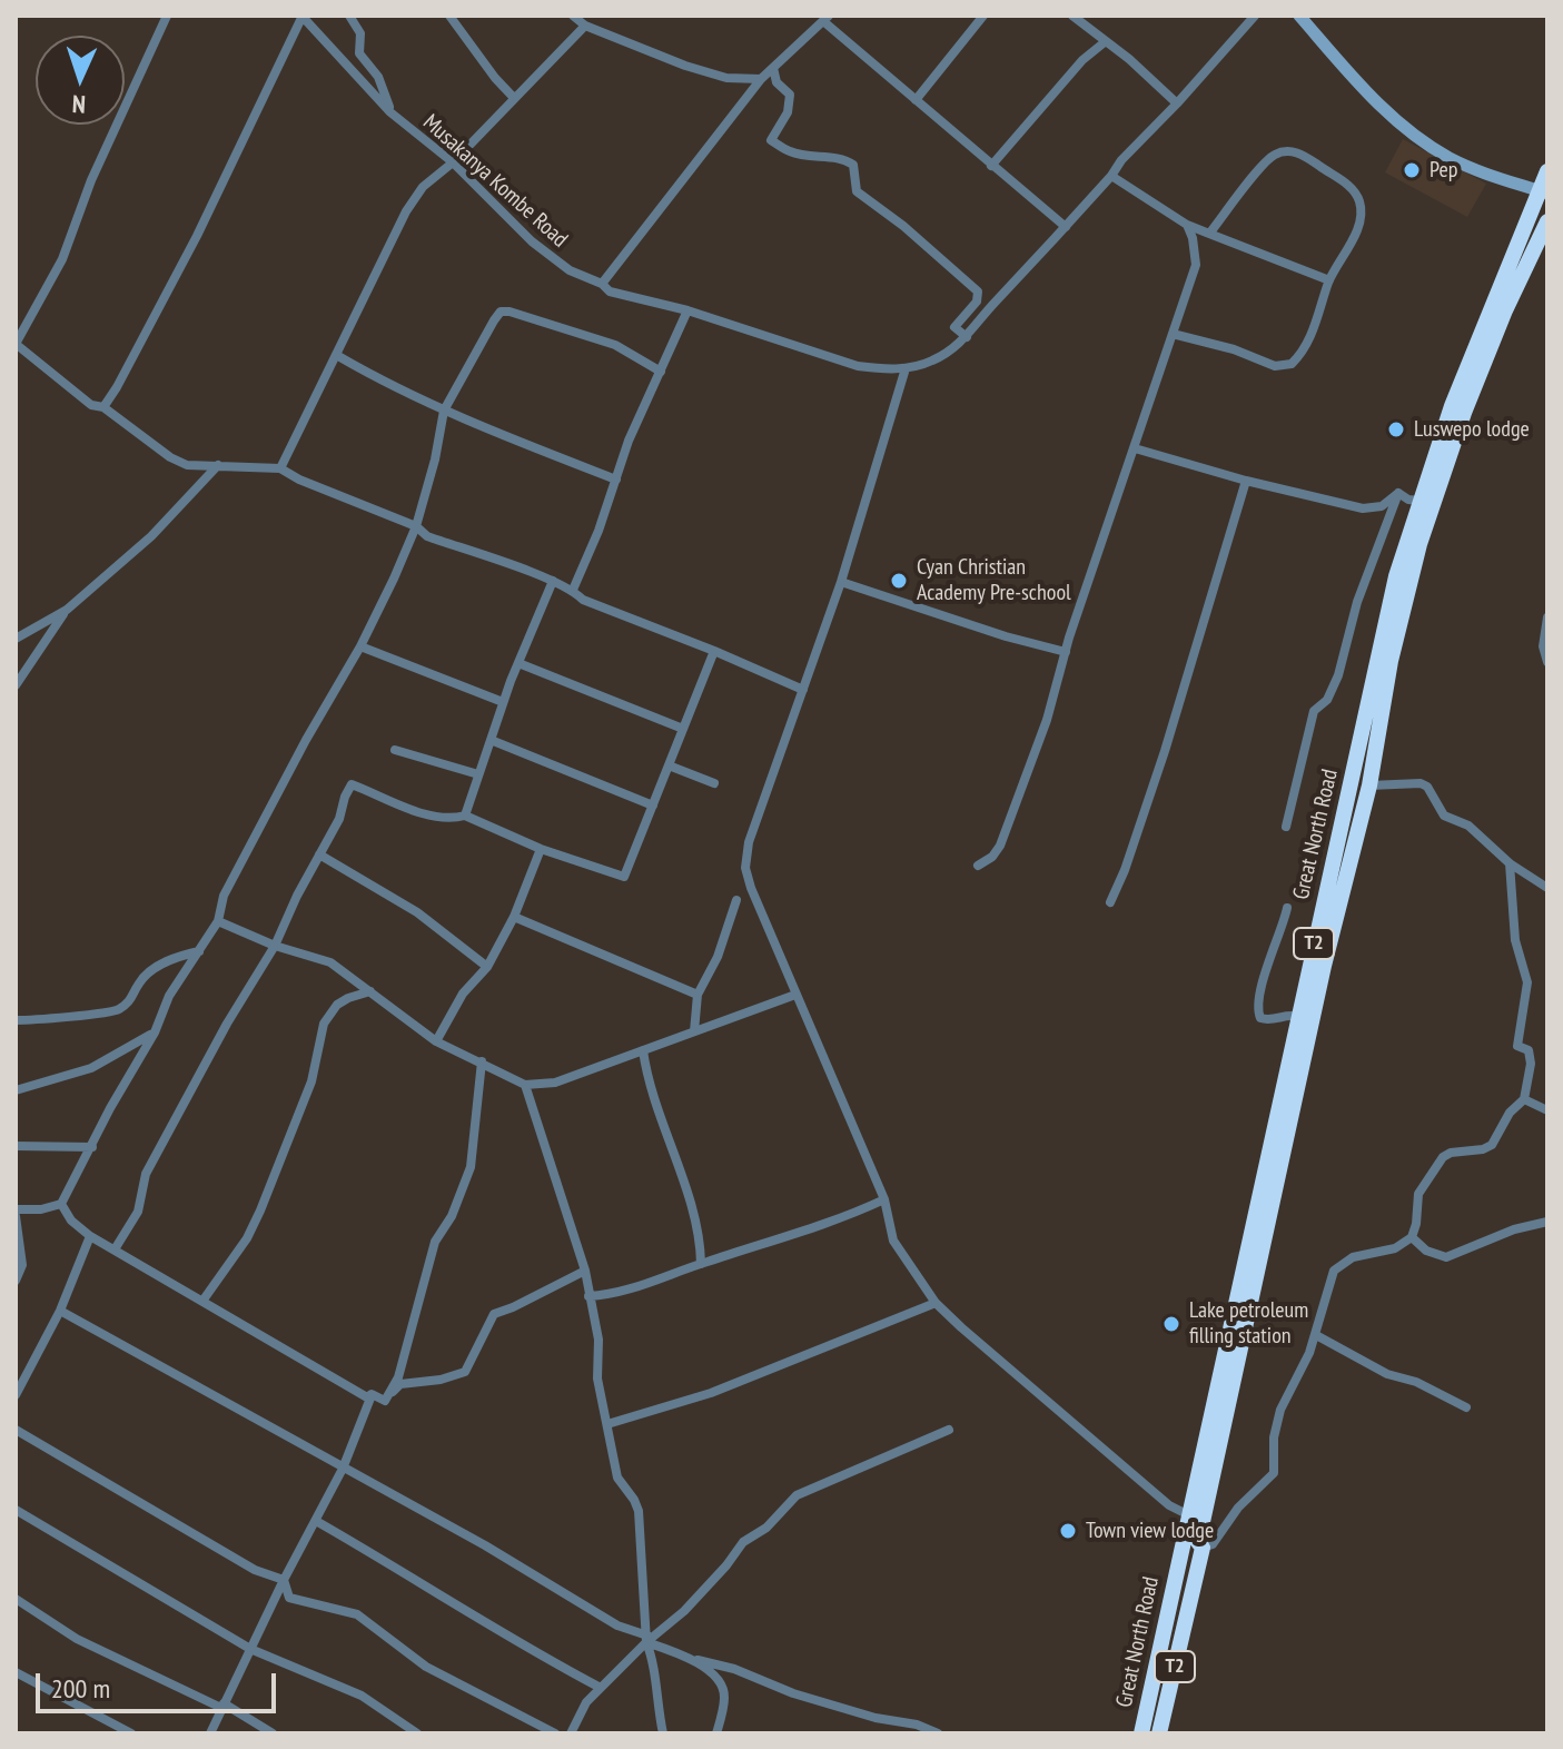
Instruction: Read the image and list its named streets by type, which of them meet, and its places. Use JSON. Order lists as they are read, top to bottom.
{
  "streets": {
    "highway": ["Great North Road", "T2"],
    "street": ["Musakanya Kombe Road"]
  },
  "places": [
    "Pep",
    "Luswepo lodge",
    "Cyan Christian Academy Pre-school",
    "Lake petroleum filling station",
    "Town view lodge"
  ],
  "scale_bar": "200 m",
  "north": "bottom"
}
